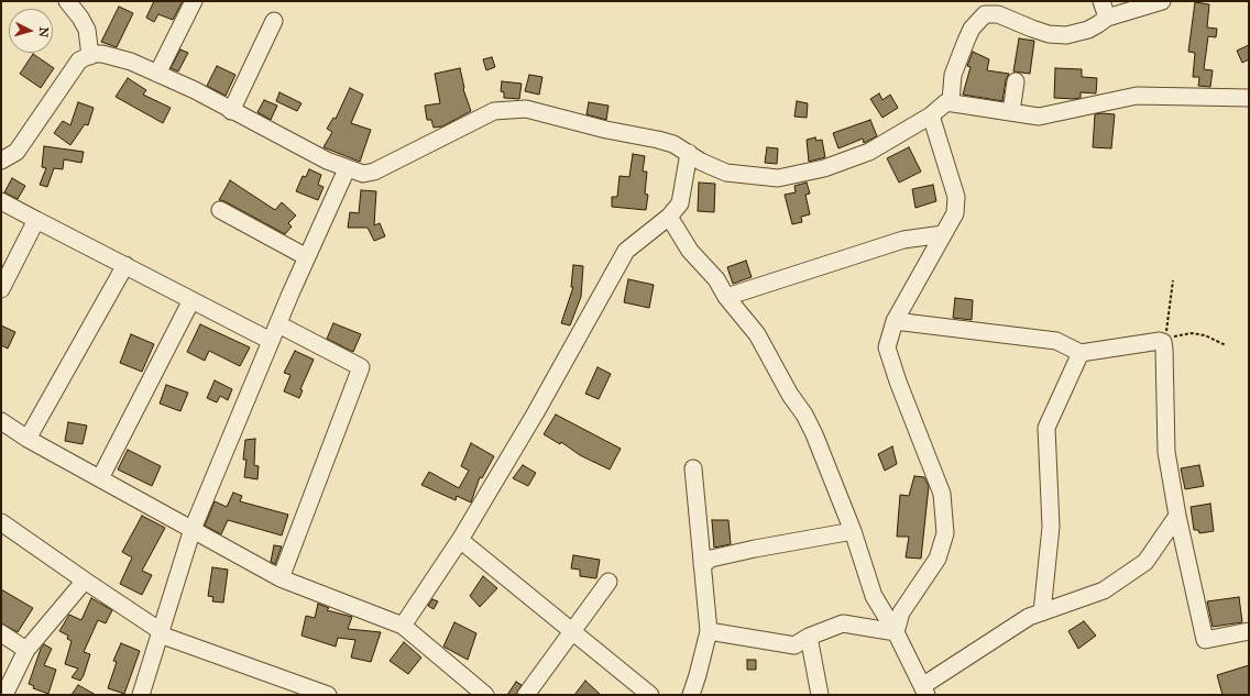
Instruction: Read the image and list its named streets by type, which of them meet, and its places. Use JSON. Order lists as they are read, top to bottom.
{
  "north": "right"
}
